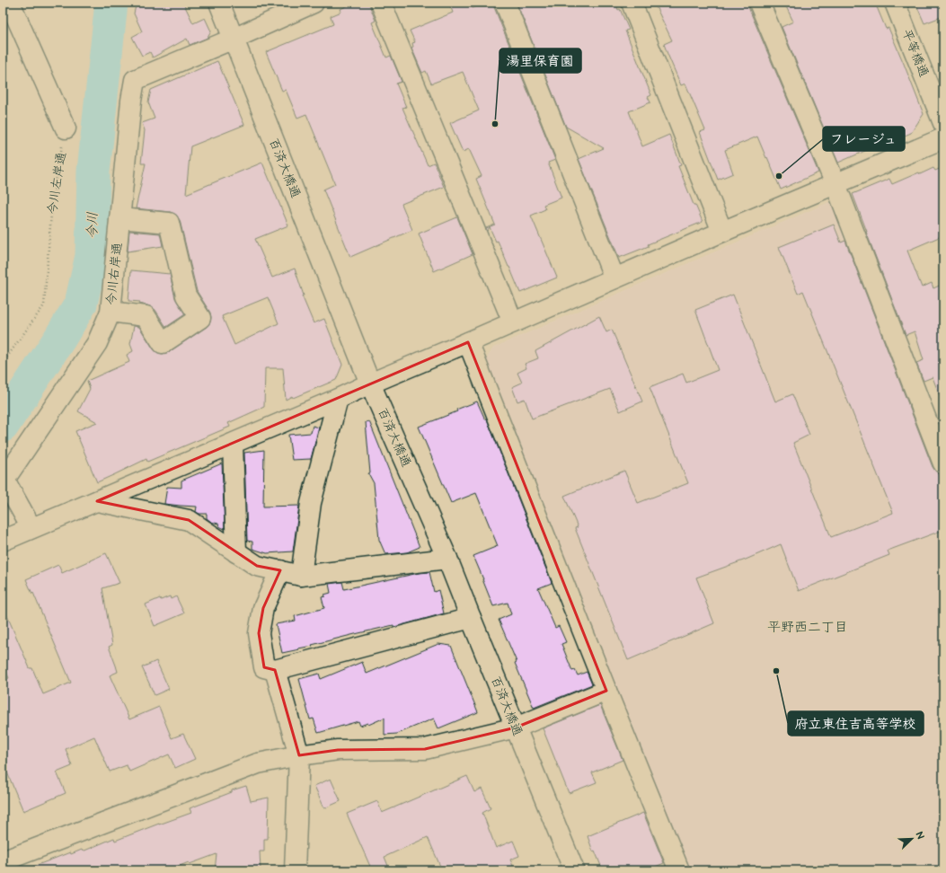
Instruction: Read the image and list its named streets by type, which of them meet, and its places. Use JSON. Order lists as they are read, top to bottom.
{
  "streets": {
    "street": ["平等橋通", "百済大橋通", "今川右岸通"],
    "path": ["今川左岸通"]
  },
  "crossings": [
    ["百済大橋通", "今川右岸通"]
  ],
  "districts": ["平野西二丁目"],
  "water": ["今川"],
  "places": ["湯里保育園", "フレージュ", "府立東住吉高等学校"],
  "north": "top right"
}
